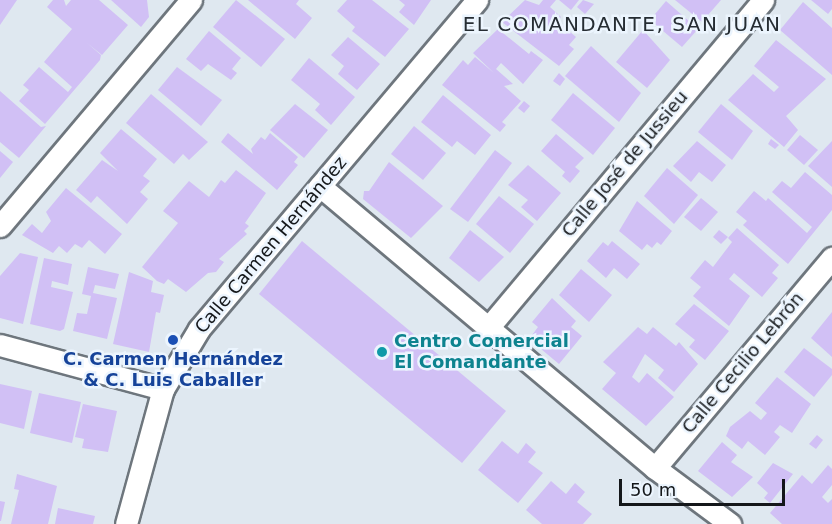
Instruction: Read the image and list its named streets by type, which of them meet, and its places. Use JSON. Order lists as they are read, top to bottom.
{
  "streets": {
    "street": ["Calle José de Jussieu", "Calle Carmen Hernández", "Calle Cecilio Lebrón"]
  },
  "districts": ["EL COMANDANTE, SAN JUAN"],
  "places": ["C. Carmen Hernández & C. Luis Caballer", "Centro Comercial El Comandante"],
  "scale_bar": "50 m"
}
